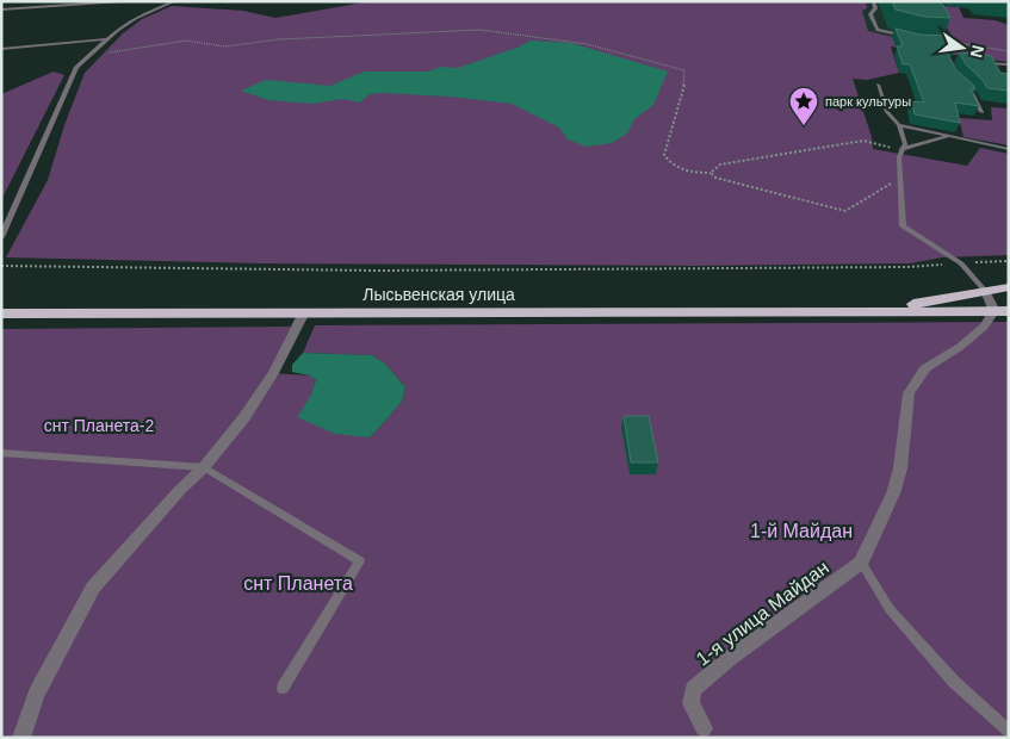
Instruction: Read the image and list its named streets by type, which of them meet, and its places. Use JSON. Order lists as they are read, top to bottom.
{
  "streets": {
    "main road": ["Лысьвенская улица"],
    "street": ["1-я улица Майдан"]
  },
  "crossings": [
    ["Лысьвенская улица", "1-я улица Майдан"]
  ],
  "parks": ["снт Планета-2", "1-й Майдан", "снт Планета"],
  "places": {
    "place": ["парк культуры"]
  },
  "north": "right"
}
